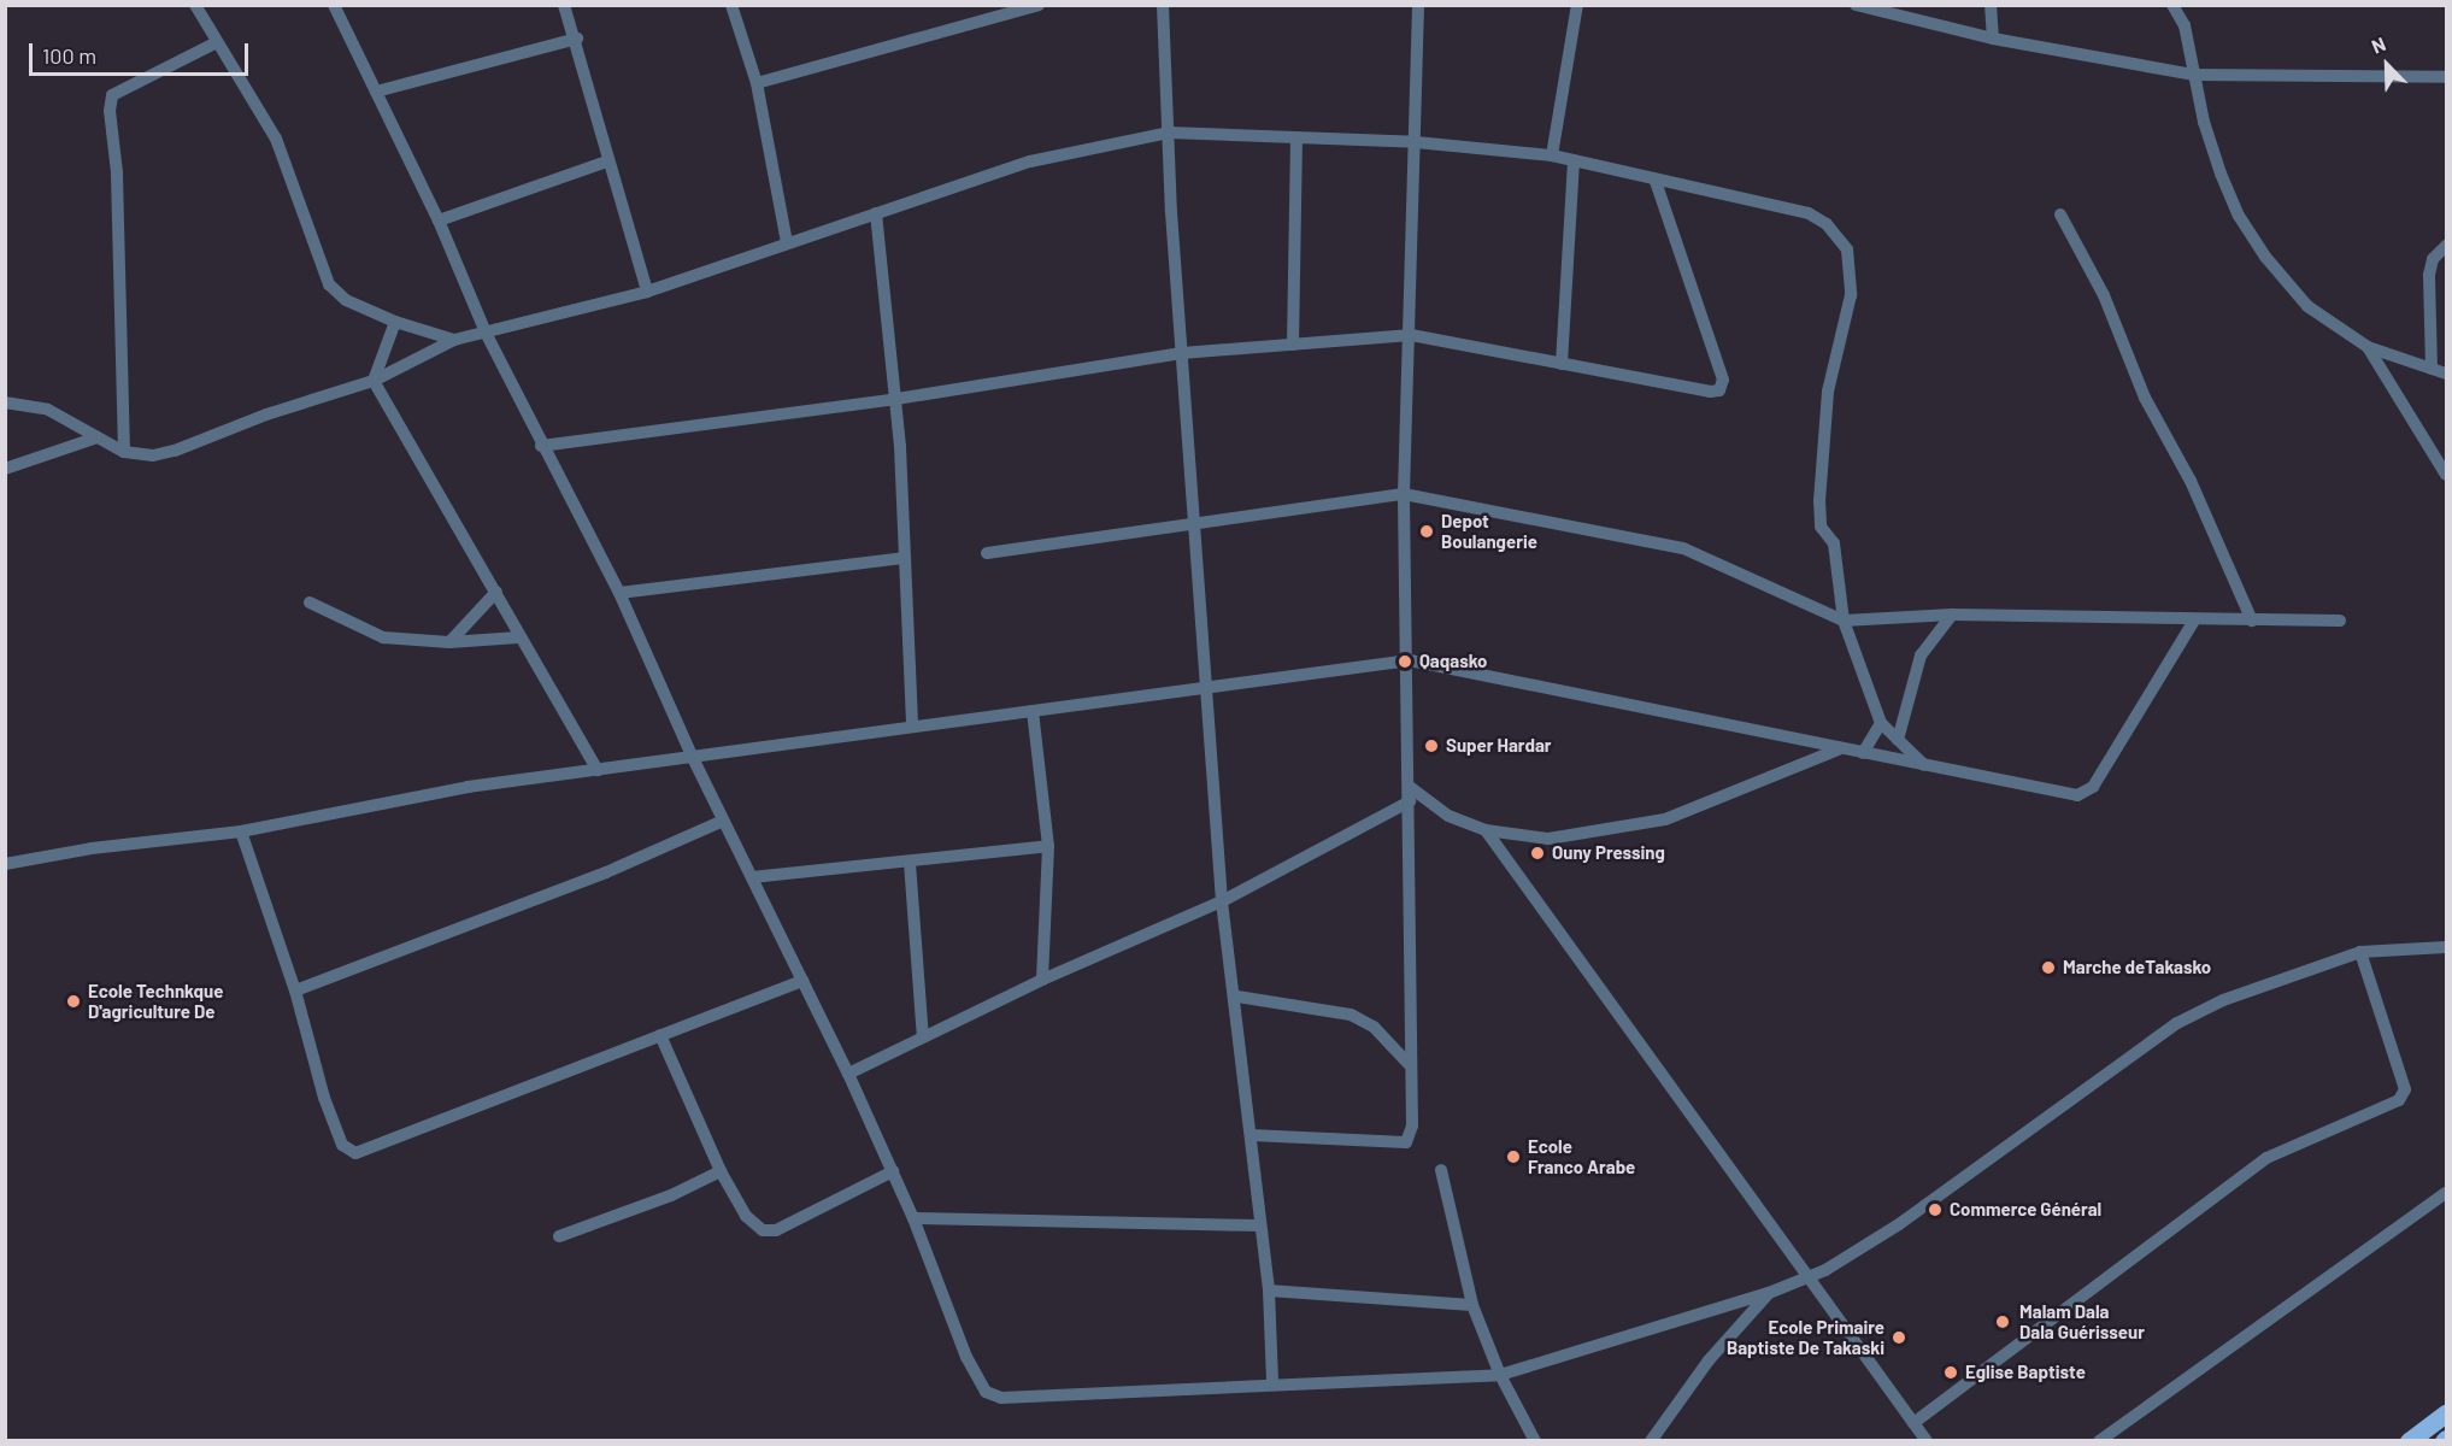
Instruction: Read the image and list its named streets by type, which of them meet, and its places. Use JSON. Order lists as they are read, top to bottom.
{
  "places": [
    "Depot Boulangerie",
    "Qaqasko",
    "Super Hardar",
    "Ouny Pressing",
    "Marche deTakasko",
    "Ecole Technkque D'agriculture De",
    "Ecole Franco Arabe",
    "Commerce Général",
    "Malam Dala Dala Guérisseur",
    "Ecole Primaire Baptiste De Takaski",
    "Eglise Baptiste"
  ],
  "scale_bar": "100 m",
  "north": "top left"
}
